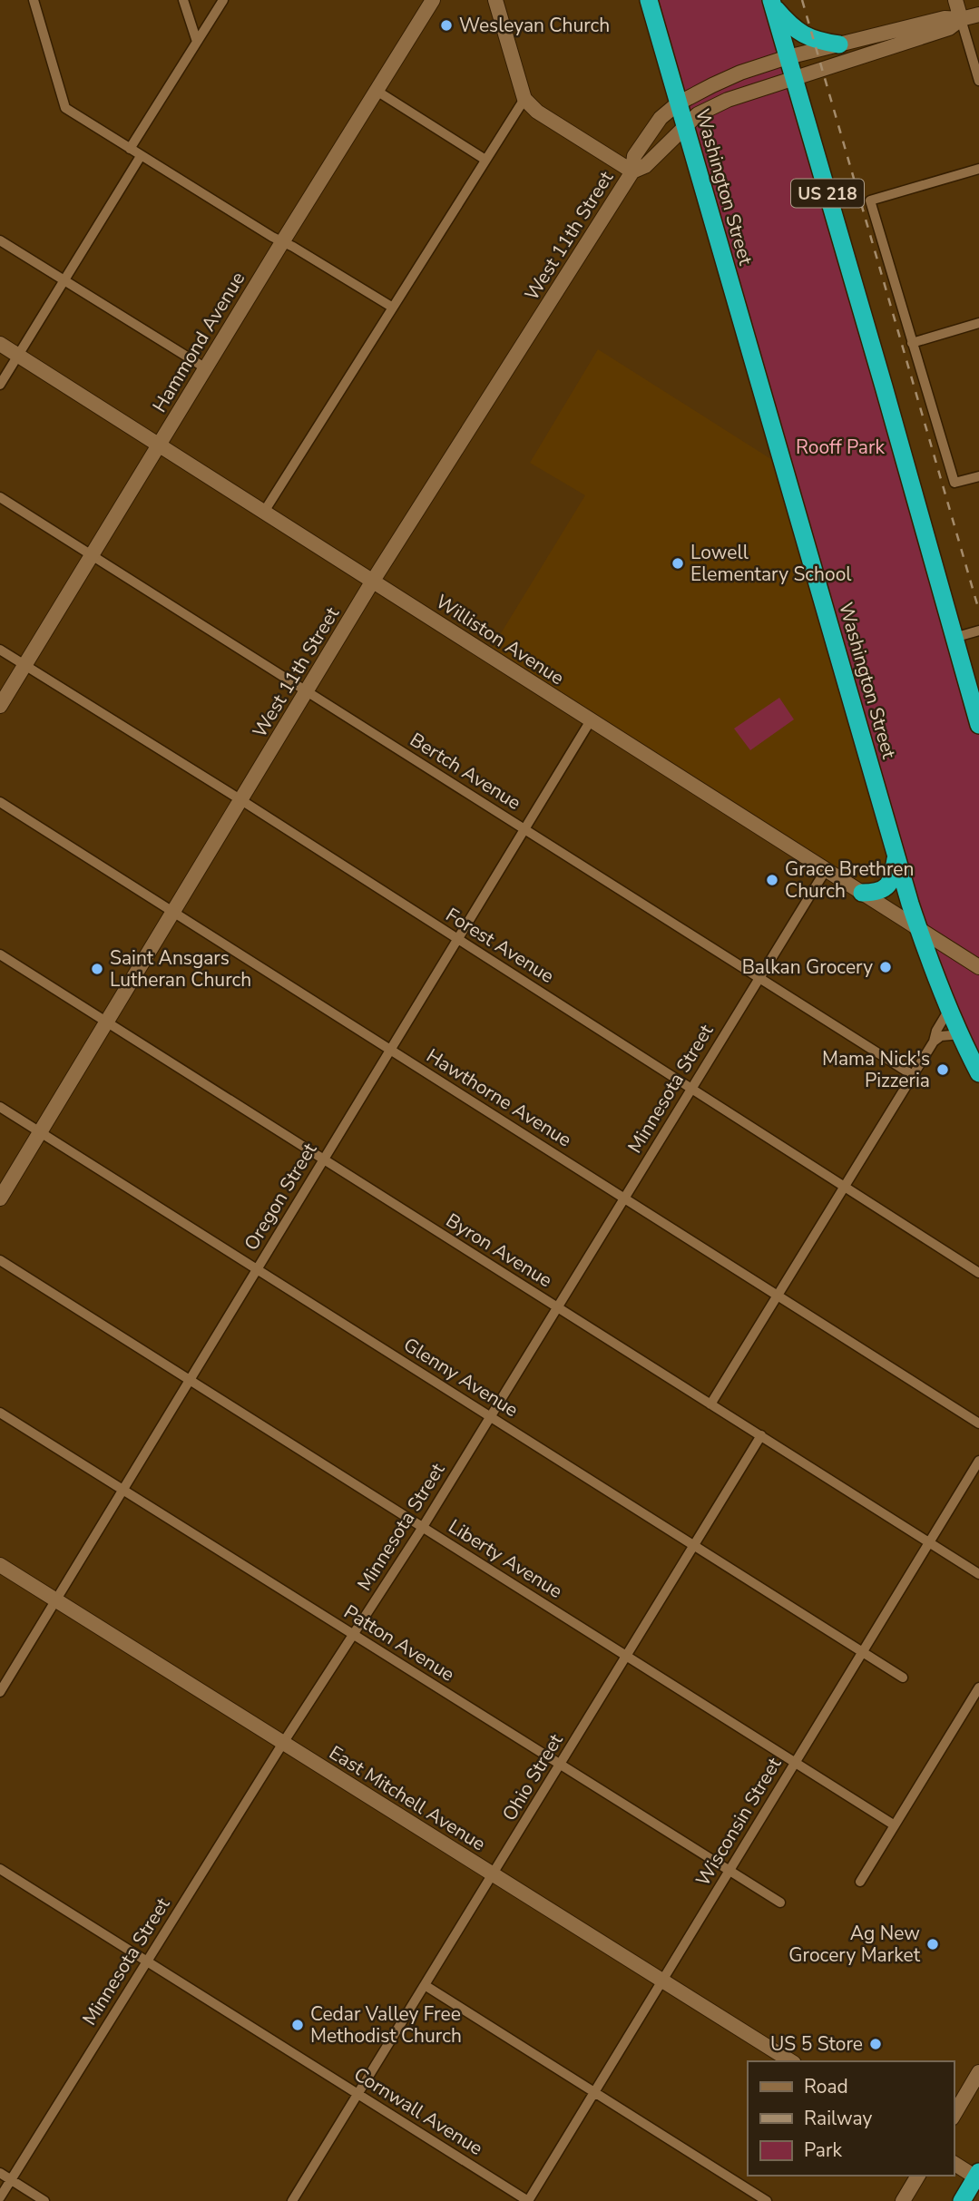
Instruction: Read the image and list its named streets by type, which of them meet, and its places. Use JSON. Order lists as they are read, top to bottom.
{
  "streets": {
    "highway": ["Washington Street", "US 218"],
    "main road": [
      "West 11th Street",
      "Hammond Avenue",
      "Williston Avenue",
      "East Mitchell Avenue"
    ],
    "street": [
      "Bertch Avenue",
      "Forest Avenue",
      "Minnesota Street",
      "Hawthorne Avenue",
      "Oregon Street",
      "Byron Avenue",
      "Glenny Avenue",
      "Liberty Avenue",
      "Patton Avenue",
      "Ohio Street",
      "Wisconsin Street",
      "Cornwall Avenue"
    ]
  },
  "crossings": [
    ["Washington Street", "West 11th Street"],
    ["Washington Street", "Williston Avenue"],
    ["US 218", "West 11th Street"],
    ["West 11th Street", "Williston Avenue"],
    ["West 11th Street", "Bertch Avenue"],
    ["West 11th Street", "Forest Avenue"],
    ["West 11th Street", "Hawthorne Avenue"],
    ["West 11th Street", "Byron Avenue"],
    ["West 11th Street", "Glenny Avenue"],
    ["Hammond Avenue", "Williston Avenue"],
    ["Hammond Avenue", "Bertch Avenue"],
    ["Hammond Avenue", "Forest Avenue"],
    ["Williston Avenue", "Minnesota Street"],
    ["Williston Avenue", "Oregon Street"],
    ["Bertch Avenue", "Minnesota Street"],
    ["Bertch Avenue", "Oregon Street"],
    ["Forest Avenue", "Minnesota Street"],
    ["Forest Avenue", "Oregon Street"],
    ["Minnesota Street", "Hawthorne Avenue"],
    ["Minnesota Street", "Byron Avenue"],
    ["Minnesota Street", "Glenny Avenue"],
    ["Minnesota Street", "Liberty Avenue"],
    ["Minnesota Street", "Patton Avenue"],
    ["Minnesota Street", "East Mitchell Avenue"],
    ["Minnesota Street", "Cornwall Avenue"],
    ["Hawthorne Avenue", "Oregon Street"],
    ["Oregon Street", "Byron Avenue"],
    ["Oregon Street", "Glenny Avenue"],
    ["Oregon Street", "Liberty Avenue"],
    ["Oregon Street", "Patton Avenue"],
    ["Oregon Street", "East Mitchell Avenue"],
    ["Byron Avenue", "Ohio Street"],
    ["Byron Avenue", "Wisconsin Street"],
    ["Glenny Avenue", "Ohio Street"],
    ["Glenny Avenue", "Wisconsin Street"],
    ["Liberty Avenue", "Ohio Street"],
    ["Liberty Avenue", "Wisconsin Street"],
    ["Patton Avenue", "Ohio Street"],
    ["Patton Avenue", "Wisconsin Street"],
    ["Ohio Street", "East Mitchell Avenue"],
    ["Ohio Street", "Cornwall Avenue"],
    ["East Mitchell Avenue", "Wisconsin Street"],
    ["Wisconsin Street", "Cornwall Avenue"]
  ],
  "parks": ["Rooff Park"],
  "places": [
    "Wesleyan Church",
    "Lowell Elementary School",
    "Grace Brethren Church",
    "Balkan Grocery",
    "Saint Ansgars Lutheran Church",
    "Mama Nick's Pizzeria",
    "Ag New Grocery Market",
    "Cedar Valley Free Methodist Church",
    "US 5 Store"
  ],
  "legend": ["Road", "Railway", "Park"]
}
